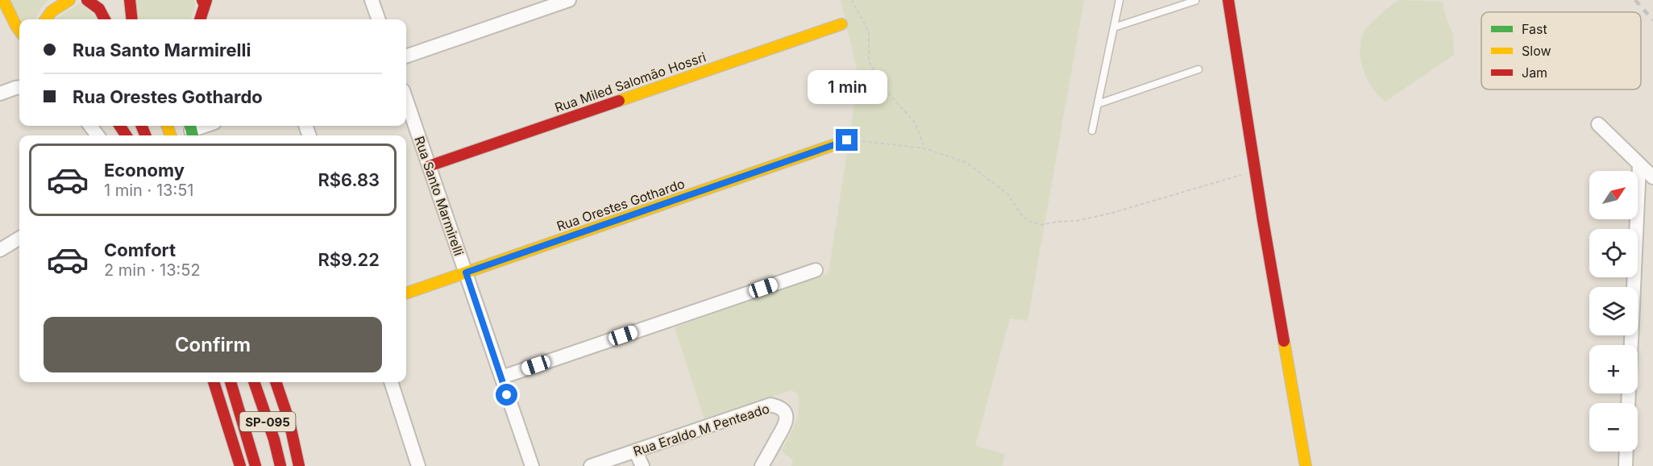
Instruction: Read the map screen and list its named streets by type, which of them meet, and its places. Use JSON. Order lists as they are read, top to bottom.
{
  "streets": {
    "street": [
      "Rua Miled Salomão Hossri",
      "Rua Santo Marmirelli",
      "Rua Orestes Gothardo",
      "SP-095",
      "Rua Eraldo M Penteado"
    ]
  },
  "crossings": [
    ["Rua Miled Salomão Hossri", "Rua Santo Marmirelli"],
    ["Rua Santo Marmirelli", "Rua Orestes Gothardo"]
  ],
  "legend": ["Fast", "Slow", "Jam"],
  "north": "top right",
  "page": {
    "banner": ["Rua Santo Marmirelli", "Rua Orestes Gothardo"],
    "bubble": "1 min",
    "list": [
      {
        "name": "Economy",
        "note": "1 min · 13:51",
        "value": "R$6.83"
      },
      {
        "name": "Comfort",
        "note": "2 min · 13:52",
        "value": "R$9.22"
      }
    ],
    "map_buttons": ["+", "−"],
    "buttons": "Confirm"
  }
}
